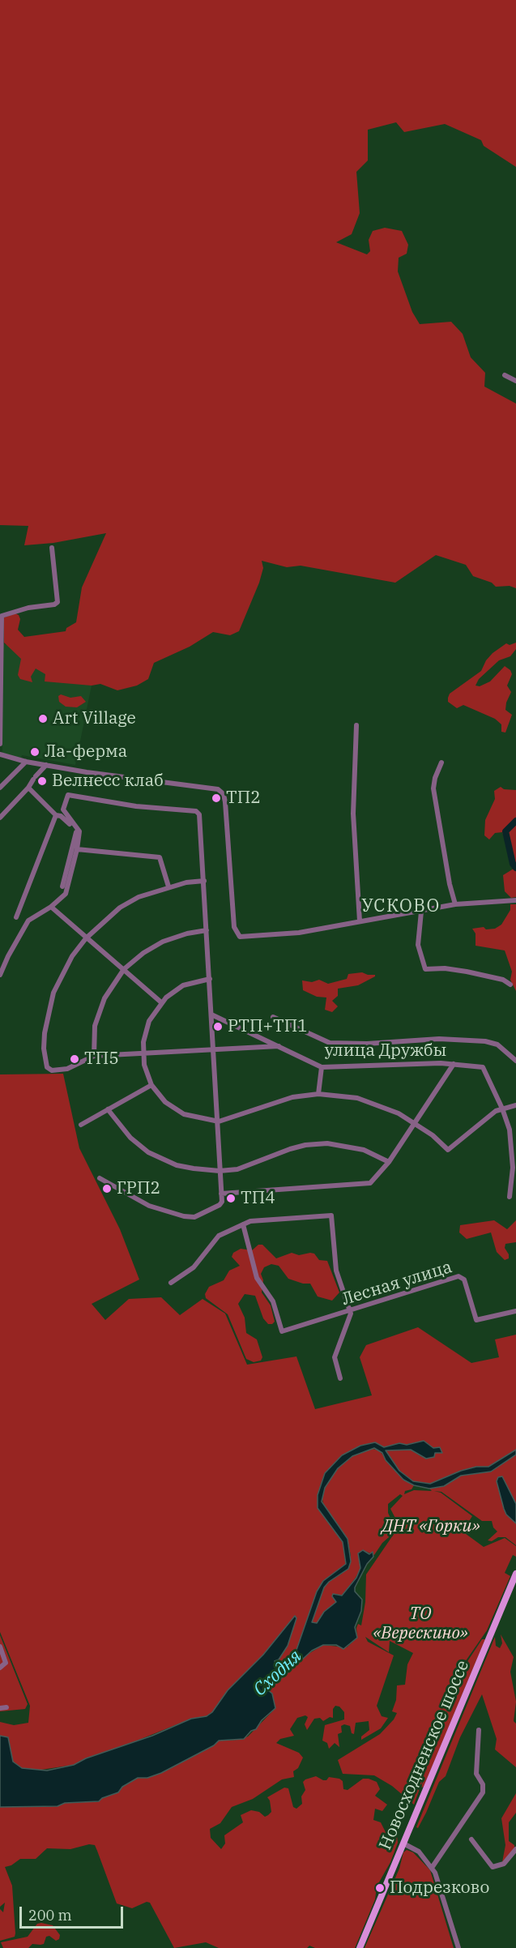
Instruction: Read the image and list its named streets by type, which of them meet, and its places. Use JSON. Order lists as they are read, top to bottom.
{
  "streets": {
    "main road": ["Новосходненское шоссе"],
    "street": ["улица Дружбы", "Лесная улица"]
  },
  "districts": ["УСКОВО"],
  "water": ["Сходня"],
  "parks": ["ДНТ «Горки»", "ТО «Верескино»"],
  "places": [
    "Art Village",
    "Ла-ферма",
    "Велнесс клаб",
    "ТП2",
    "РТП+ТП1",
    "ТП5",
    "ГРП2",
    "ТП4",
    "Подрезково"
  ],
  "scale_bar": "200 m"
}
